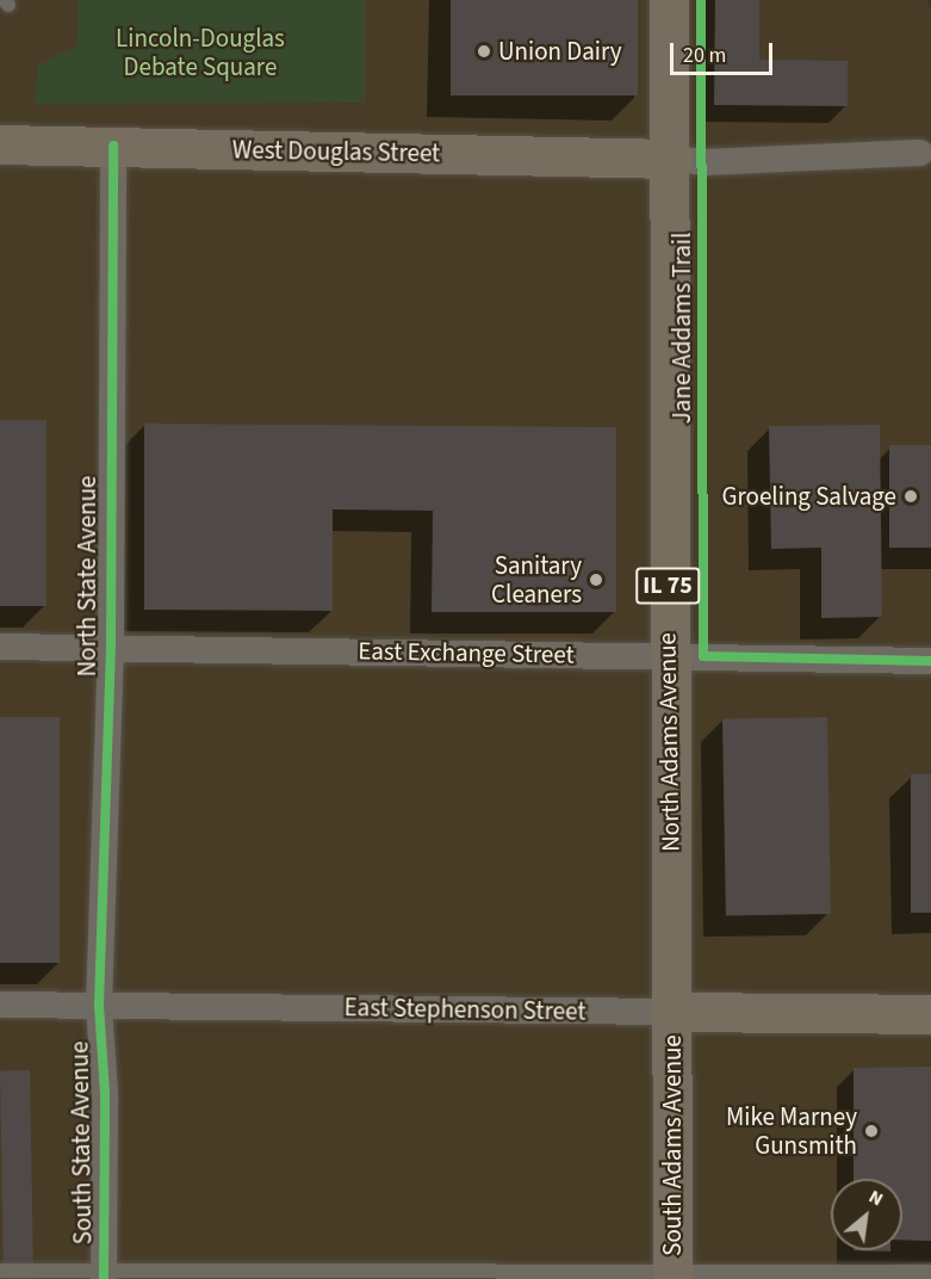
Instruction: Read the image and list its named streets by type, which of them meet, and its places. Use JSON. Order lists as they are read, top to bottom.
{
  "streets": {
    "main road": [
      "West Douglas Street",
      "IL 75",
      "North Adams Avenue",
      "East Stephenson Street",
      "South Adams Avenue"
    ],
    "street": ["North State Avenue", "East Exchange Street", "South State Avenue"],
    "cycle path": ["Jane Addams Trail"]
  },
  "crossings": [
    ["West Douglas Street", "North State Avenue"],
    ["West Douglas Street", "North Adams Avenue"],
    ["North State Avenue", "East Exchange Street"],
    ["North State Avenue", "East Stephenson Street"],
    ["North State Avenue", "South State Avenue"],
    ["East Exchange Street", "North Adams Avenue"],
    ["North Adams Avenue", "East Stephenson Street"],
    ["North Adams Avenue", "South Adams Avenue"],
    ["East Stephenson Street", "South State Avenue"],
    ["East Stephenson Street", "South Adams Avenue"]
  ],
  "parks": ["Lincoln-Douglas Debate Square"],
  "places": [
    "Union Dairy",
    "Groeling Salvage",
    "Sanitary Cleaners",
    "Mike Marney Gunsmith"
  ],
  "scale_bar": "20 m",
  "north": "top right"
}
